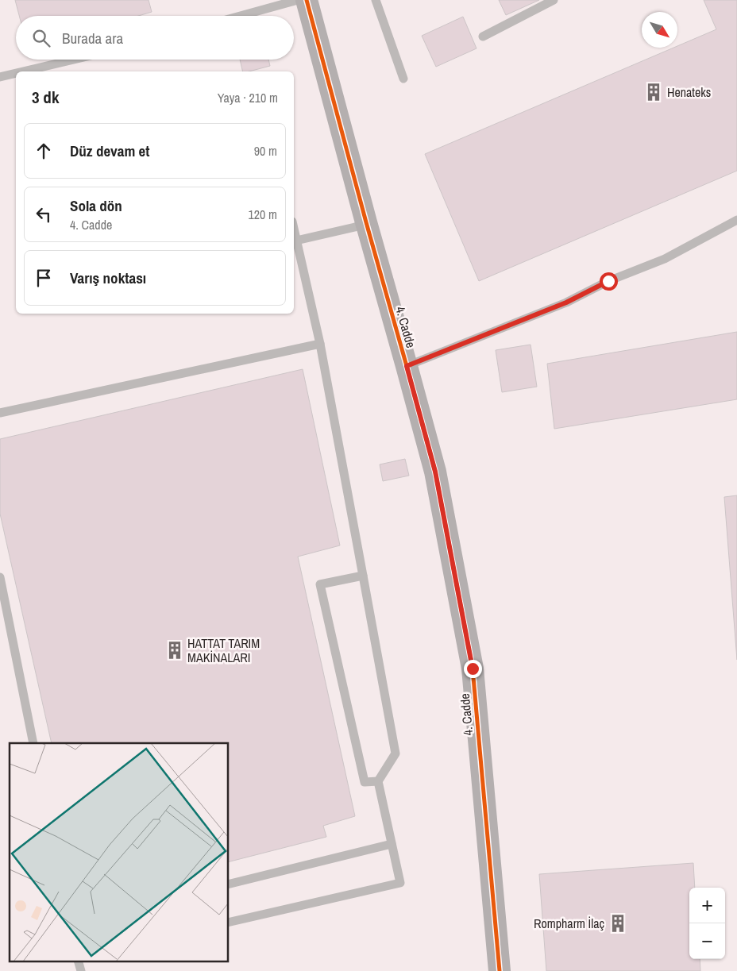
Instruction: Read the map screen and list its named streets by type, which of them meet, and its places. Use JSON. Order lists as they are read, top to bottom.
{
  "streets": {
    "street": ["4. Cadde"]
  },
  "places": {
    "building": ["Henateks", "HATTAT TARIM MAKİNALARI", "Rompharm İlaç"]
  },
  "north": "bottom right",
  "page": {
    "search": "Burada ara",
    "heading": ["3 dk", "Yaya · 210 m"],
    "list": [
      ["Düz devam et", "90 m"],
      ["Sola dön", "4. Cadde", "120 m"],
      "Varış noktası"
    ],
    "map_buttons": ["+", "−"]
  }
}
